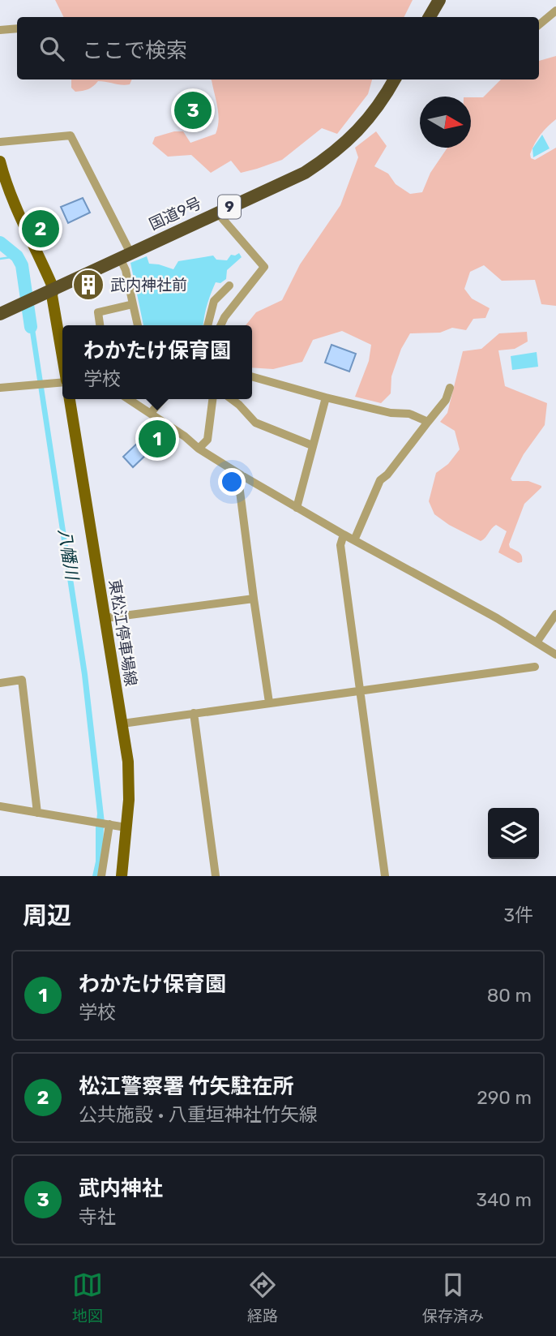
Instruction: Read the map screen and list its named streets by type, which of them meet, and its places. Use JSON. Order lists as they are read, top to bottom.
{
  "streets": {
    "highway": ["9", "国道9号"],
    "main road": ["東松江停車場線"]
  },
  "water": ["八幡川"],
  "places": {
    "building": ["武内神社前"]
  },
  "north": "right",
  "page": {
    "search": "ここで検索",
    "pins": ["3", "2", "1"],
    "popup": ["わかたけ保育園", "学校"],
    "heading": ["周辺", "3件"],
    "list": [
      {
        "mark": "1",
        "name": "わかたけ保育園",
        "note": "学校",
        "value": "80 m"
      },
      {
        "mark": "2",
        "name": "松江警察署 竹矢駐在所",
        "note": "公共施設 · 八重垣神社竹矢線",
        "value": "290 m"
      },
      {
        "mark": "3",
        "name": "武内神社",
        "note": "寺社",
        "value": "340 m"
      }
    ],
    "nav": ["地図", "経路", "保存済み"]
  }
}
